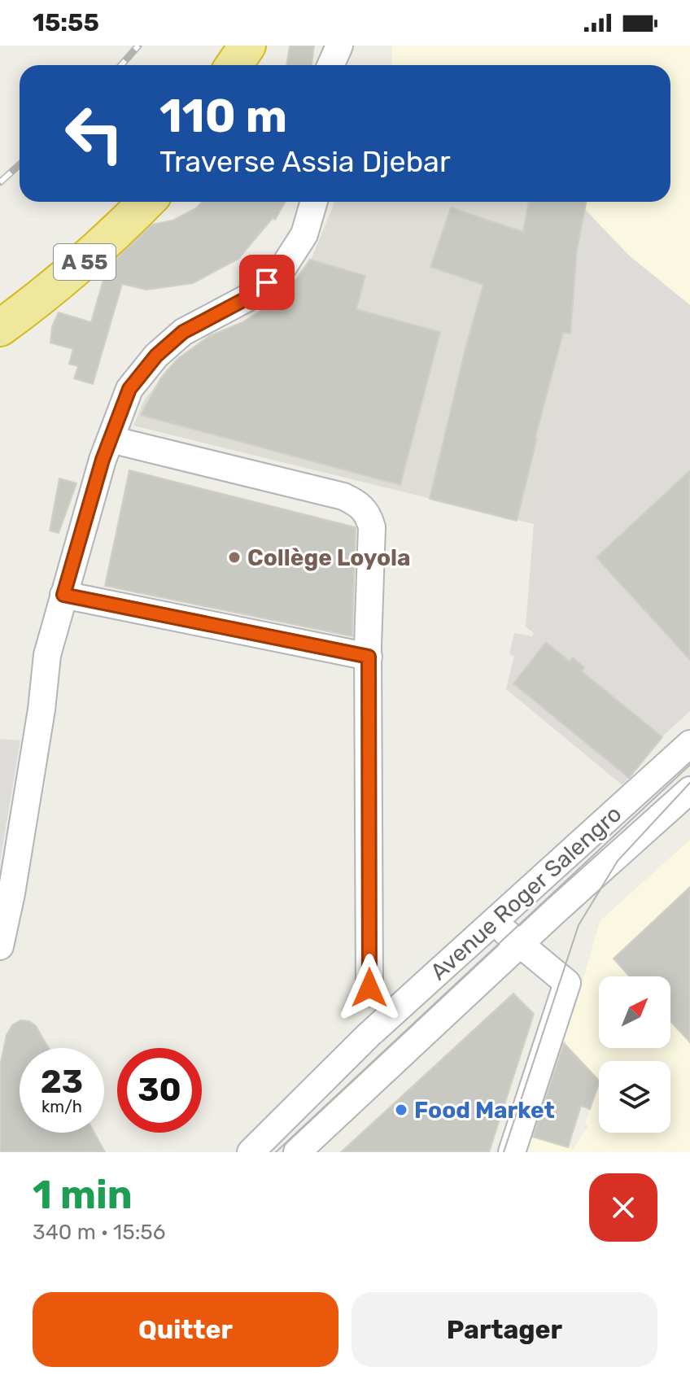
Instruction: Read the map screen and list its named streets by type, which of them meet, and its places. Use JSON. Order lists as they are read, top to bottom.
{
  "streets": {
    "highway": ["A 55"],
    "street": ["Avenue Roger Salengro"]
  },
  "places": ["Collège Loyola", "Food Market"],
  "north": "top right",
  "page": {
    "status": "15:55",
    "turn": ["110 m", "Traverse Assia Djebar"],
    "speed": "23 km/h",
    "limit": "30",
    "heading": ["1 min", "340 m · 15:56"],
    "buttons": ["Quitter", "Partager"]
  }
}
